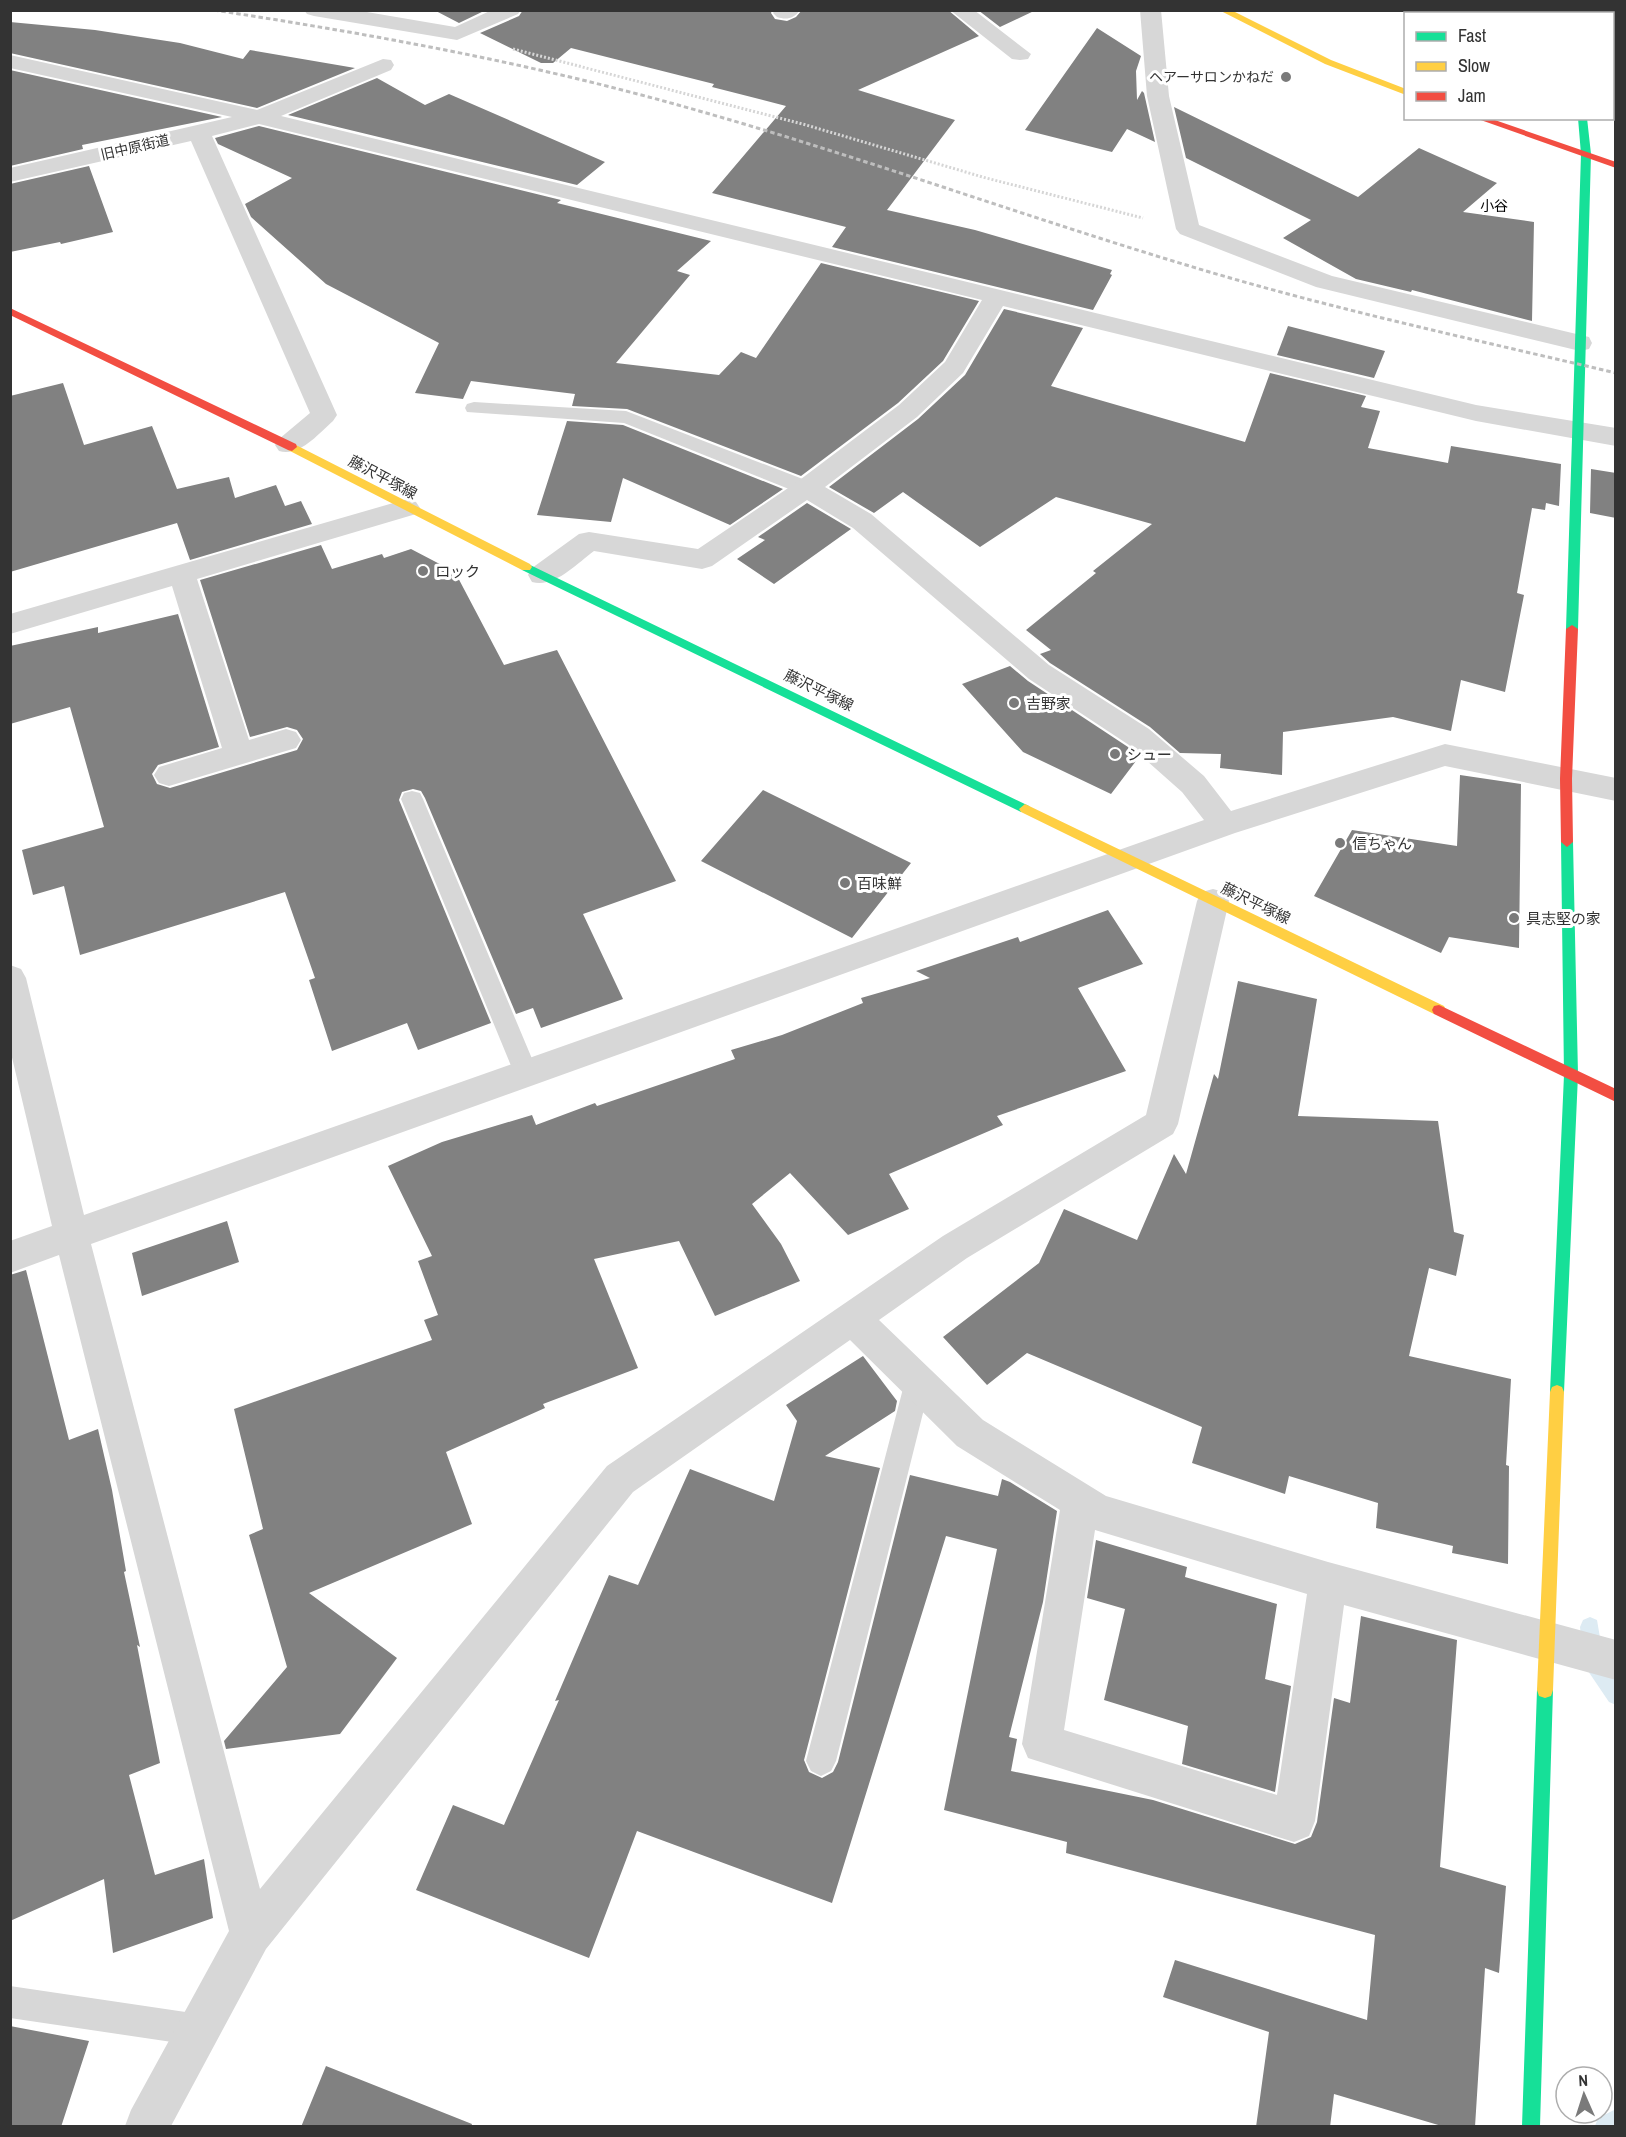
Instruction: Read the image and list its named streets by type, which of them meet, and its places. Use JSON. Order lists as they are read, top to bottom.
{
  "streets": {
    "street": ["旧中原街道", "藤沢平塚線"]
  },
  "districts": ["小谷"],
  "places": [
    "ヘアーサロンかねだ",
    "ロック",
    "吉野家",
    "シュー",
    "信ちゃん",
    "百味鮮",
    "具志堅の家"
  ],
  "legend": ["Fast", "Slow", "Jam"],
  "north": "top"
}
